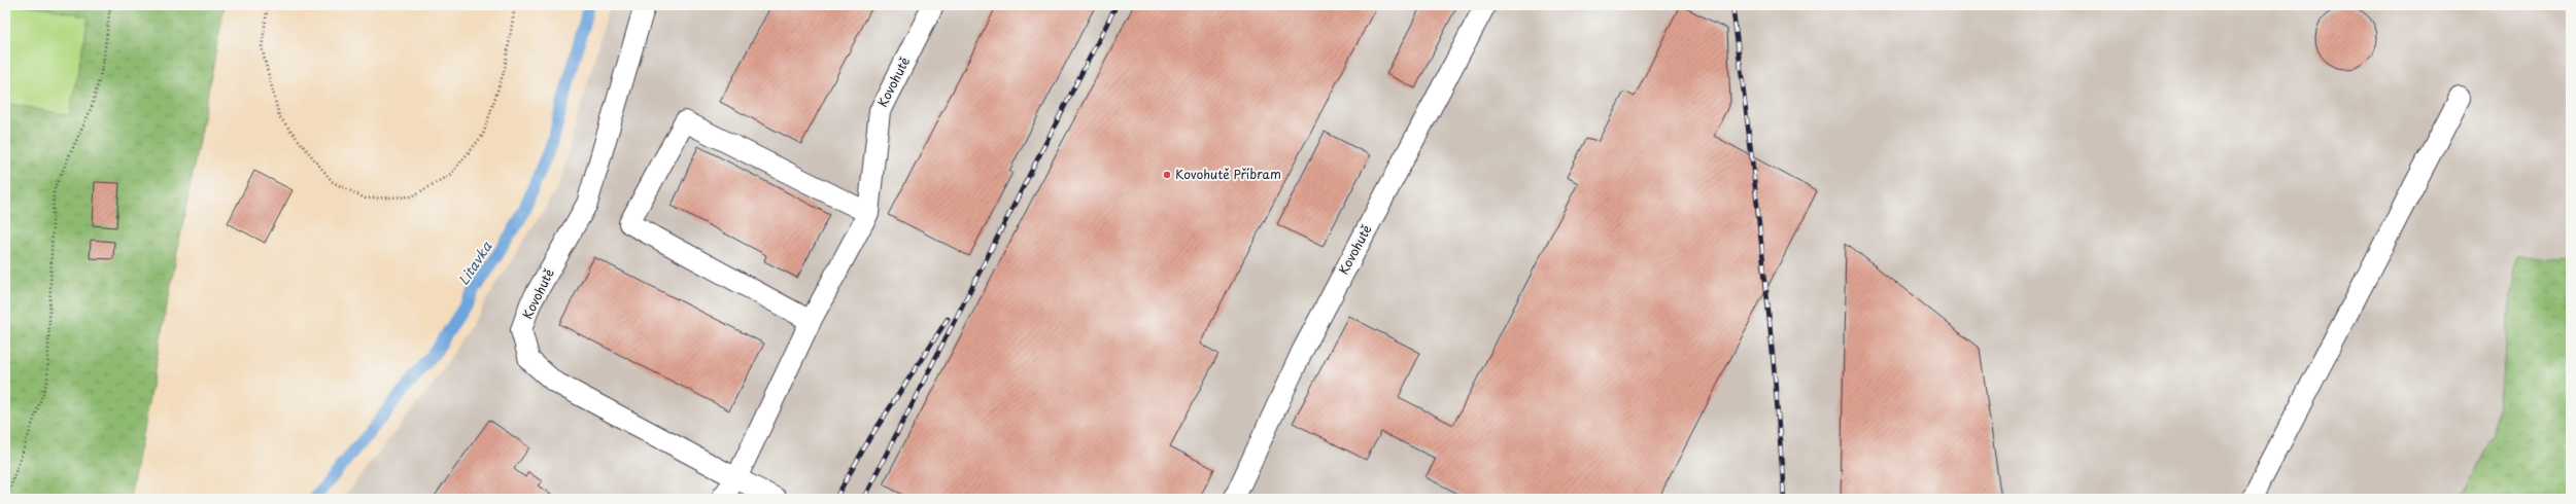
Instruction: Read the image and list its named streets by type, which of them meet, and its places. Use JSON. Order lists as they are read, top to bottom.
{
  "streets": {
    "lane": ["Kovohutě"]
  },
  "water": ["Litavka"],
  "places": ["Kovohutě Příbram"]
}
